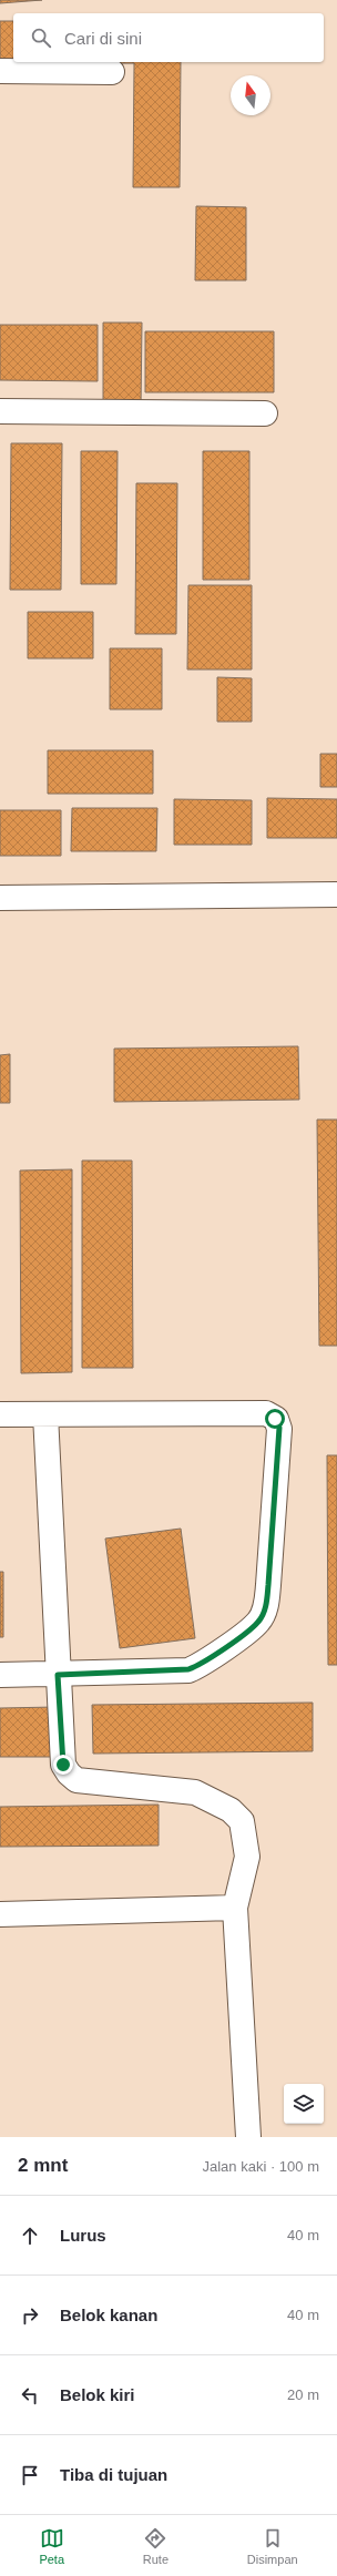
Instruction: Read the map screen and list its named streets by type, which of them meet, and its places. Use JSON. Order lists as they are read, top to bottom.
{
  "north": "top",
  "page": {
    "search": "Cari di sini",
    "heading": ["2 mnt", "Jalan kaki · 100 m"],
    "list": [
      ["Lurus", "40 m"],
      ["Belok kanan", "40 m"],
      ["Belok kiri", "20 m"],
      "Tiba di tujuan"
    ],
    "nav": ["Peta", "Rute", "Disimpan"]
  }
}
